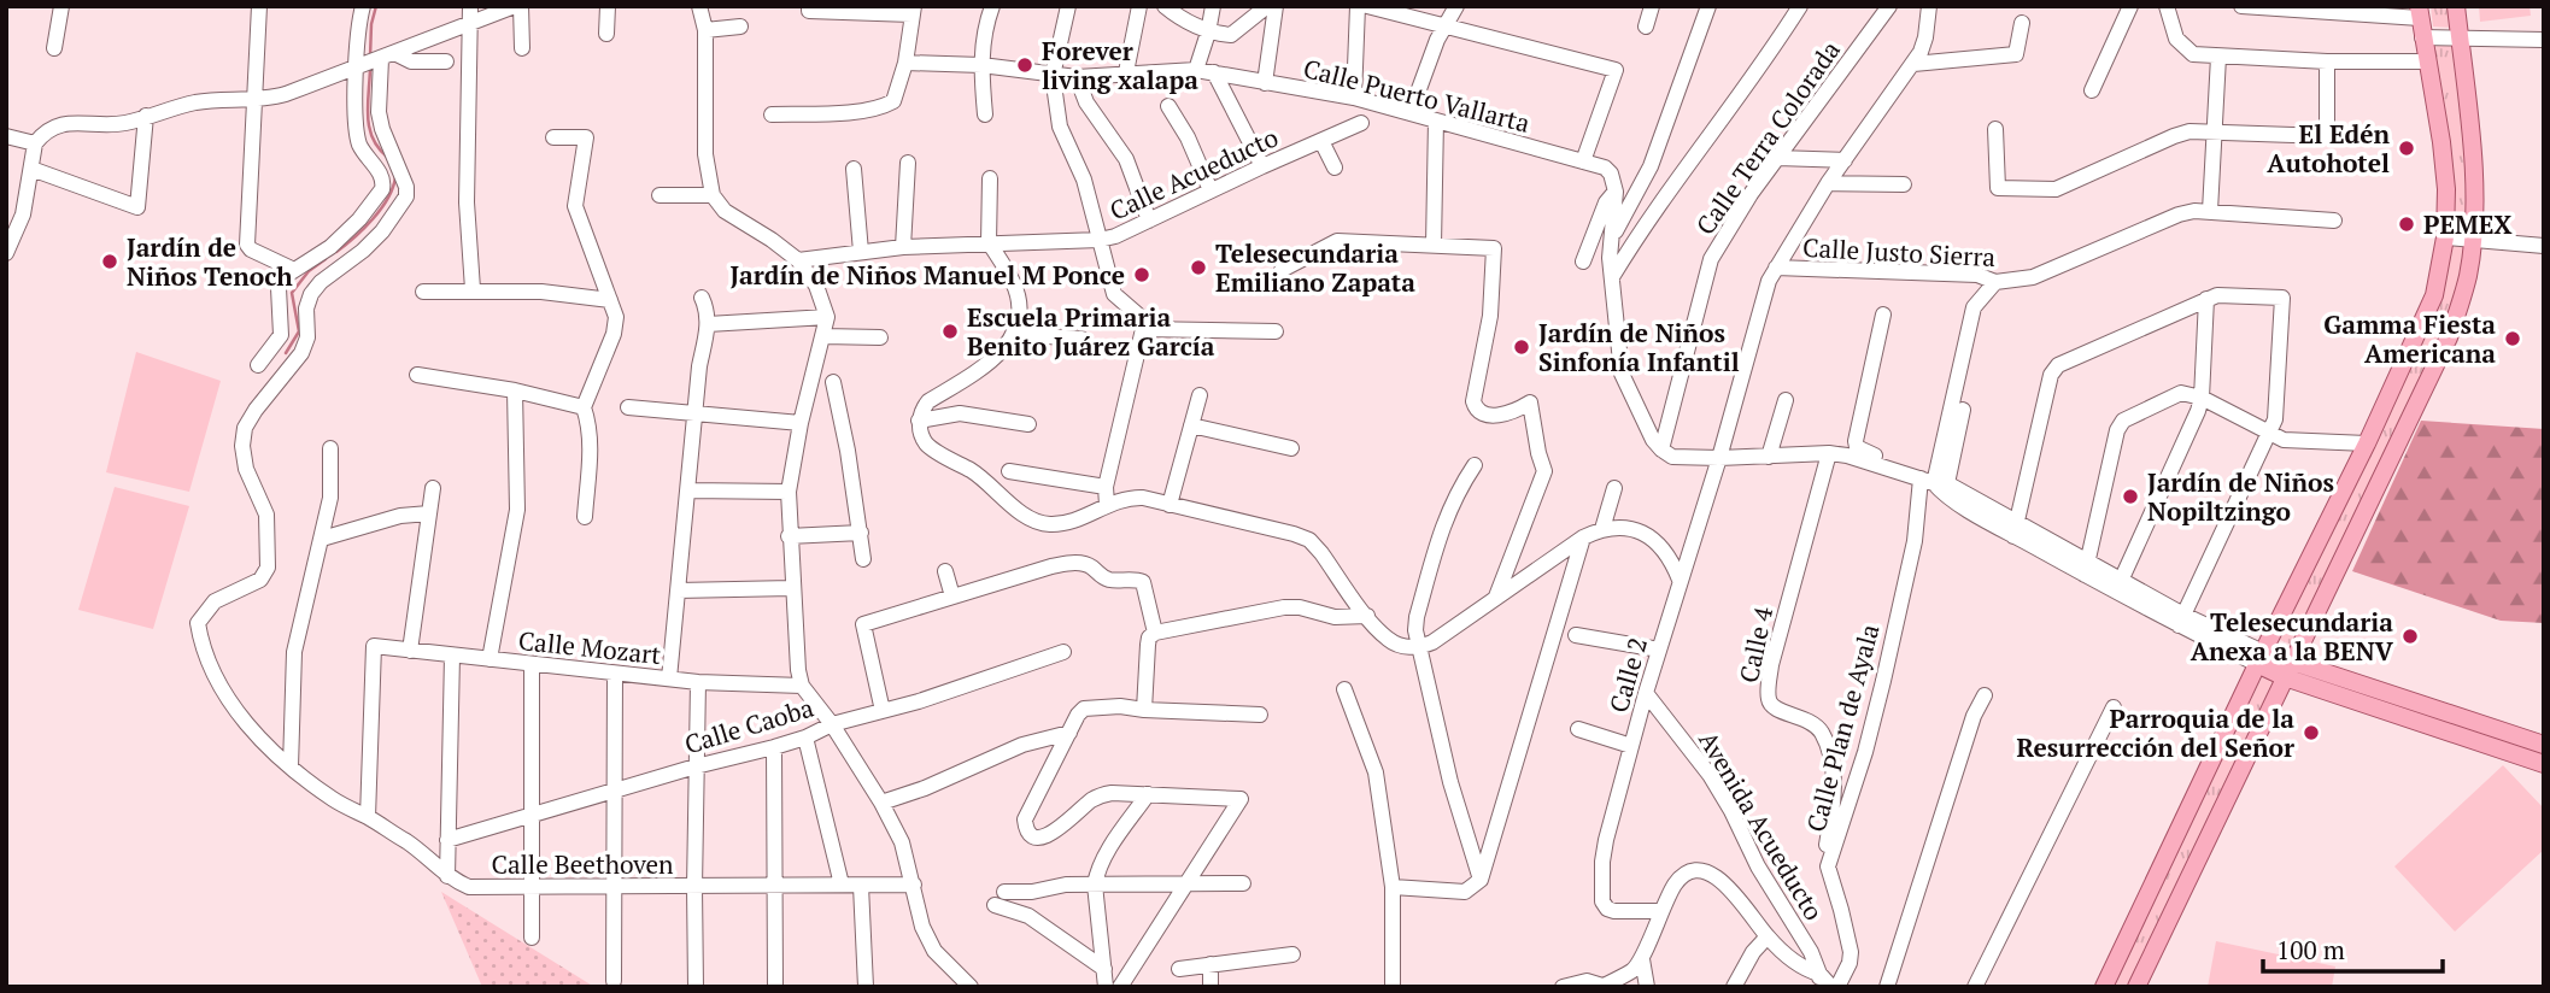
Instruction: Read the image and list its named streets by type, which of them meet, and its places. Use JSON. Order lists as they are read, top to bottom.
{
  "streets": {
    "street": [
      "Calle Puerto Vallarta",
      "Calle Terra Colorada",
      "Calle Acueducto",
      "Calle Justo Sierra",
      "Calle 4",
      "Calle Mozart",
      "Calle 2",
      "Calle Caoba",
      "Calle Plan de Ayala",
      "Avenida Acueducto",
      "Calle Beethoven"
    ]
  },
  "crossings": [
    ["Calle Justo Sierra", "Calle 2"],
    ["Calle 4", "Calle Plan de Ayala"],
    ["Calle Mozart", "Calle Beethoven"],
    ["Calle 2", "Avenida Acueducto"]
  ],
  "places": [
    "Forever living xalapa",
    "El Edén Autohotel",
    "PEMEX",
    "Jardín de Niños Tenoch",
    "Telesecundaria Emiliano Zapata",
    "Jardín de Niños Manuel M Ponce",
    "Escuela Primaria Benito Juárez García",
    "Gamma Fiesta Americana",
    "Jardín de Niños Sinfonía Infantil",
    "Jardín de Niños Nopiltzingo",
    "Telesecundaria Anexa a la BENV",
    "Parroquia de la Resurrección del Señor"
  ],
  "scale_bar": "100 m"
}
